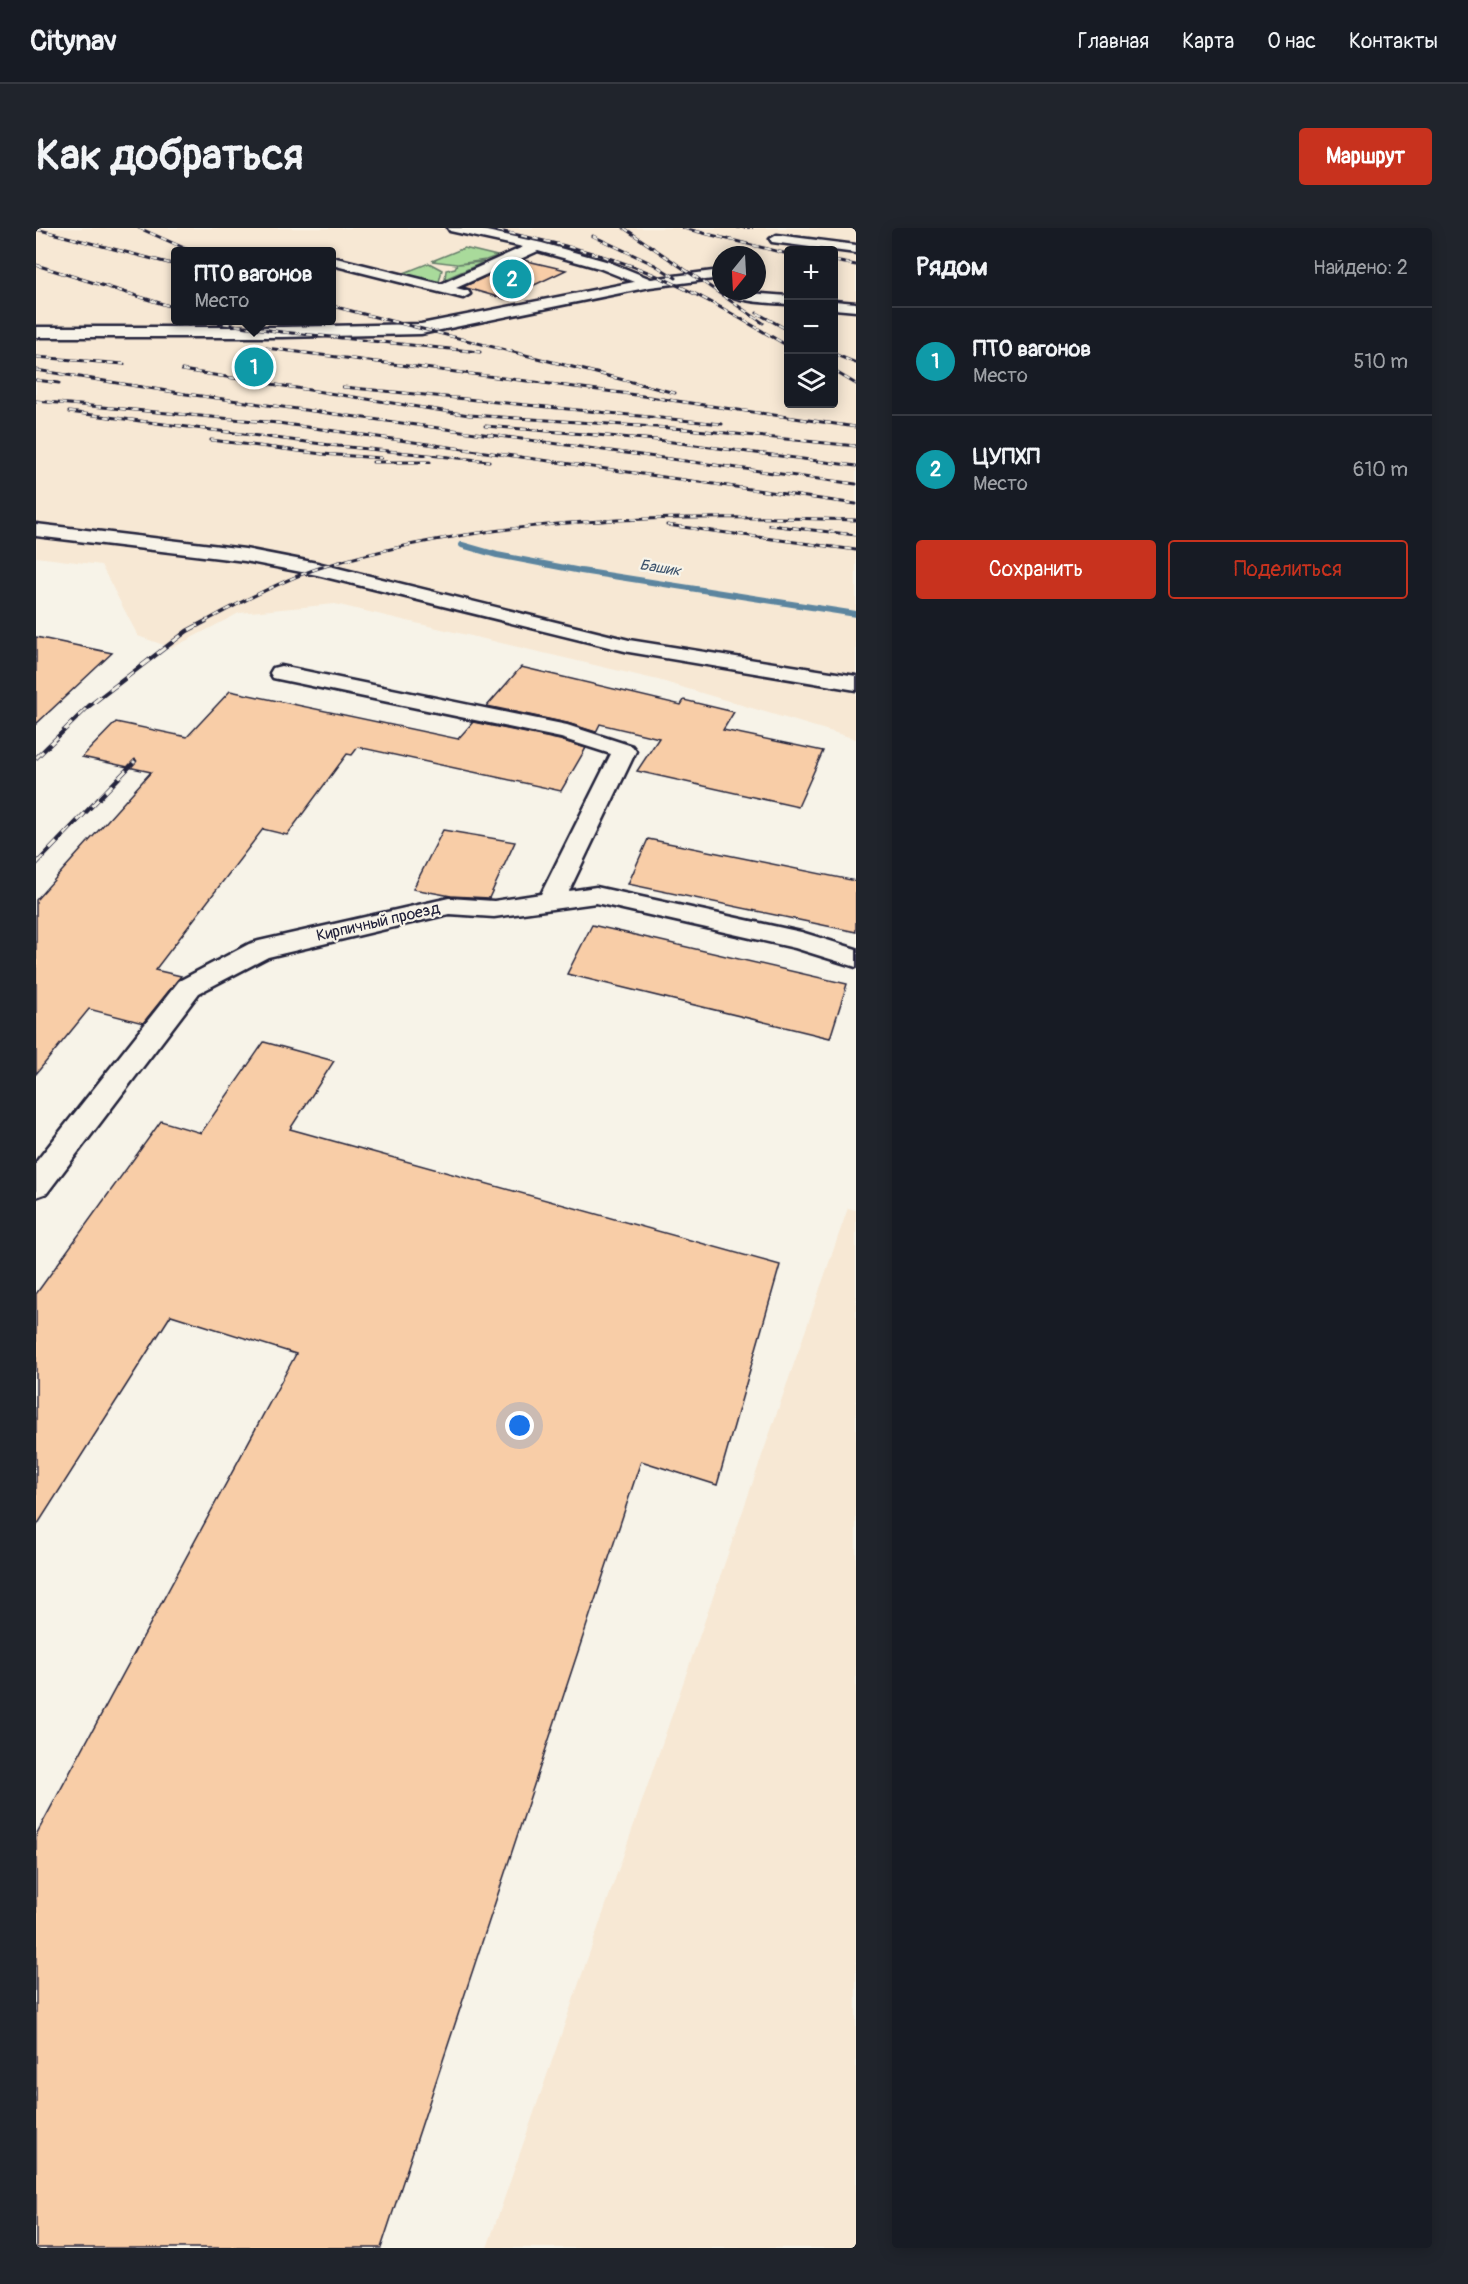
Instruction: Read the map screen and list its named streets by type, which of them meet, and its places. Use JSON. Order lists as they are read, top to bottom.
{
  "streets": {
    "street": ["Кирпичный проезд"]
  },
  "water": ["Башик"],
  "north": "bottom",
  "page": {
    "header": "Citynav",
    "nav": [
      "Главная",
      "Карта",
      "О нас",
      "Контакты"
    ],
    "buttons": [
      "Маршрут",
      ["Сохранить", "Поделиться"]
    ],
    "title": "Как добраться",
    "heading": ["Рядом", "Найдено: 2"],
    "map_buttons": ["+", "−"],
    "popup": ["ПТО вагонов", "Место"],
    "pins": ["2", "1"],
    "list": [
      {
        "mark": "1",
        "name": "ПТО вагонов",
        "note": "Место",
        "value": "510 m"
      },
      {
        "mark": "2",
        "name": "ЦУПХП",
        "note": "Место",
        "value": "610 m"
      }
    ]
  }
}
